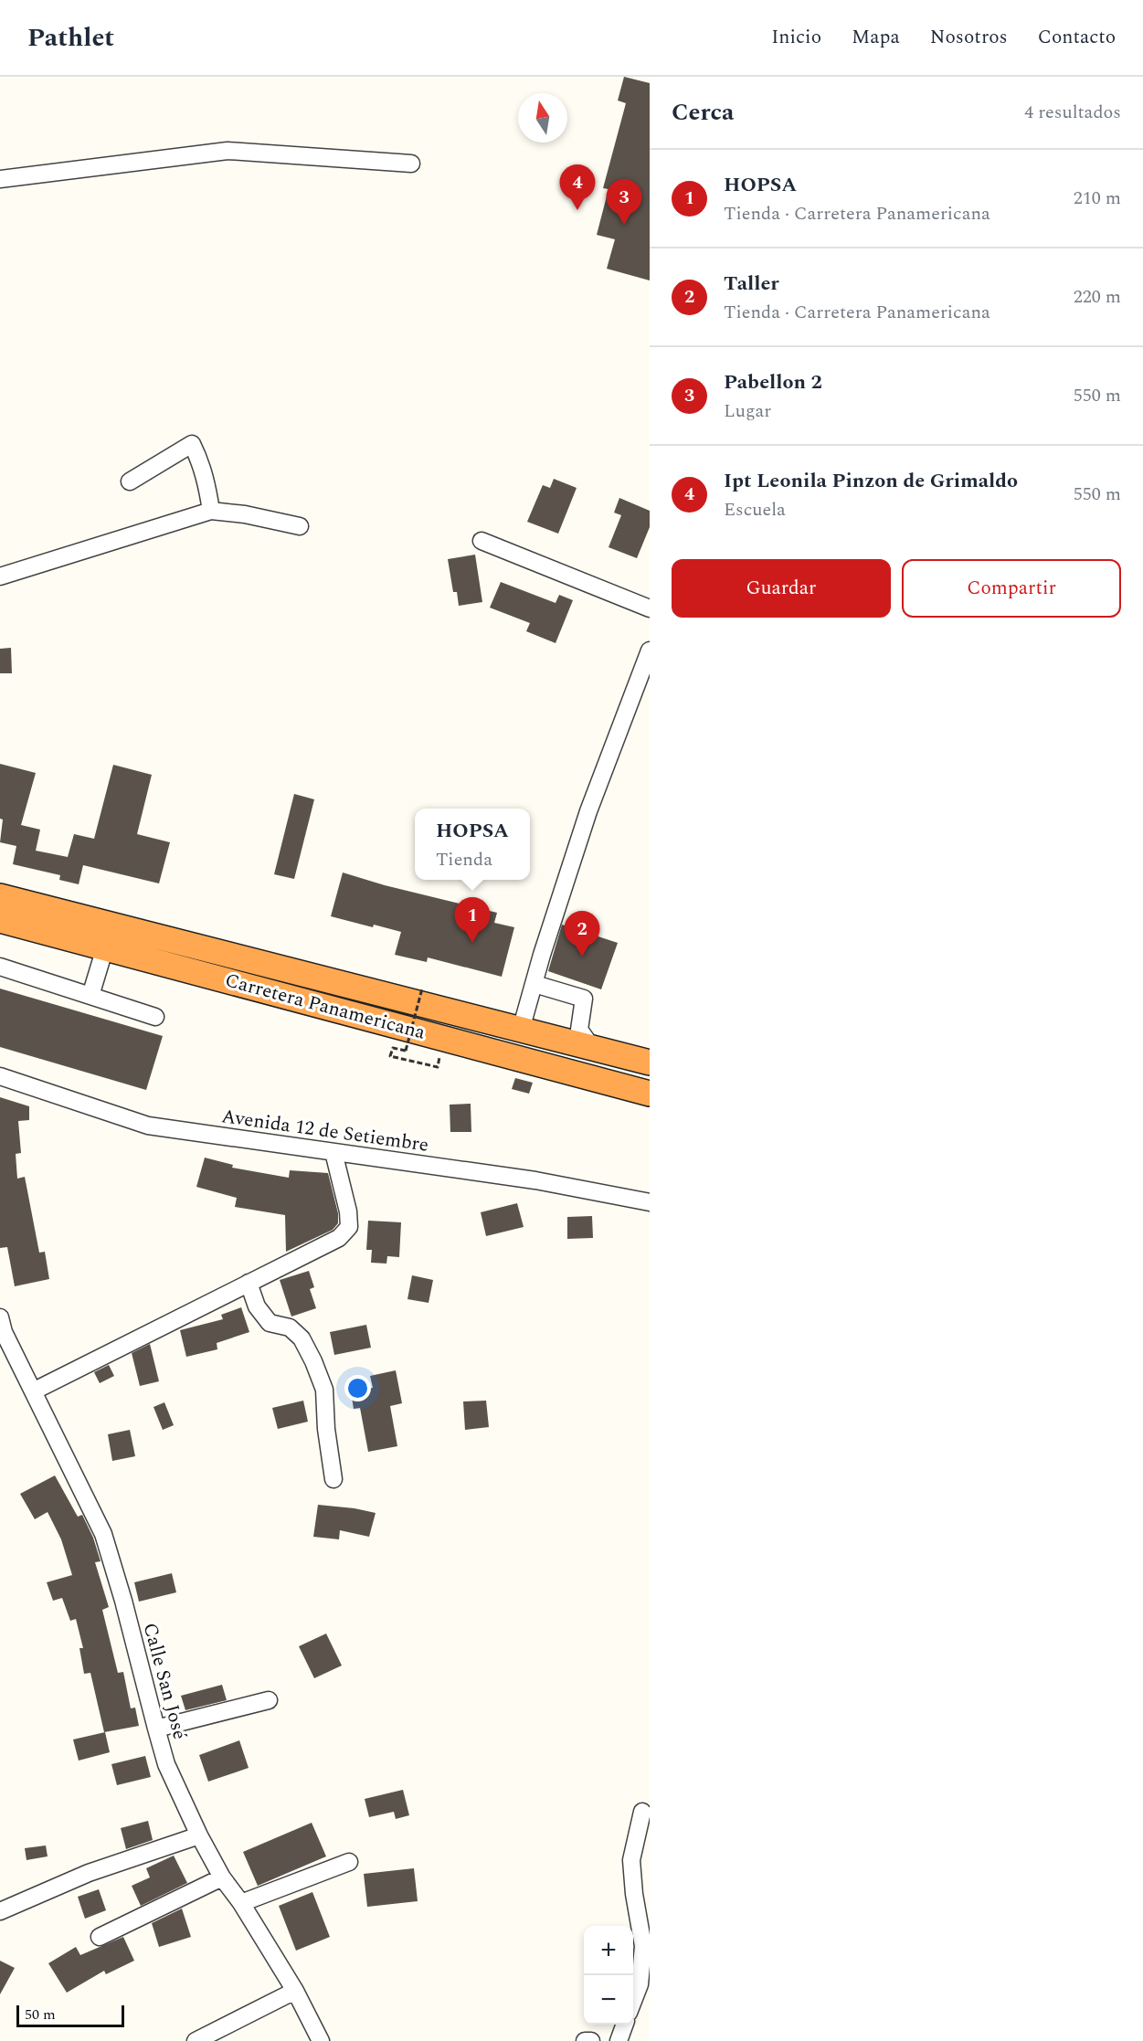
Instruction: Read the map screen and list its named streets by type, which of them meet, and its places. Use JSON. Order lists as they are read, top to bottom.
{
  "streets": {
    "highway": ["Carretera Panamericana"],
    "street": ["Avenida 12 de Setiembre", "Calle San José"]
  },
  "scale_bar": "50 m",
  "north": "top",
  "page": {
    "header": "Pathlet",
    "nav": [
      "Inicio",
      "Mapa",
      "Nosotros",
      "Contacto"
    ],
    "heading": ["Cerca", "4 resultados"],
    "list": [
      {
        "mark": "1",
        "name": "HOPSA",
        "note": "Tienda · Carretera Panamericana",
        "value": "210 m"
      },
      {
        "mark": "2",
        "name": "Taller",
        "note": "Tienda · Carretera Panamericana",
        "value": "220 m"
      },
      {
        "mark": "3",
        "name": "Pabellon 2",
        "note": "Lugar",
        "value": "550 m"
      },
      {
        "mark": "4",
        "name": "Ipt Leonila Pinzon de Grimaldo",
        "note": "Escuela",
        "value": "550 m"
      }
    ],
    "pins": [
      "4",
      "3",
      "1",
      "2"
    ],
    "buttons": ["Guardar", "Compartir"],
    "popup": ["HOPSA", "Tienda"],
    "map_buttons": ["+", "−"],
    "scale": "50 m"
  }
}
